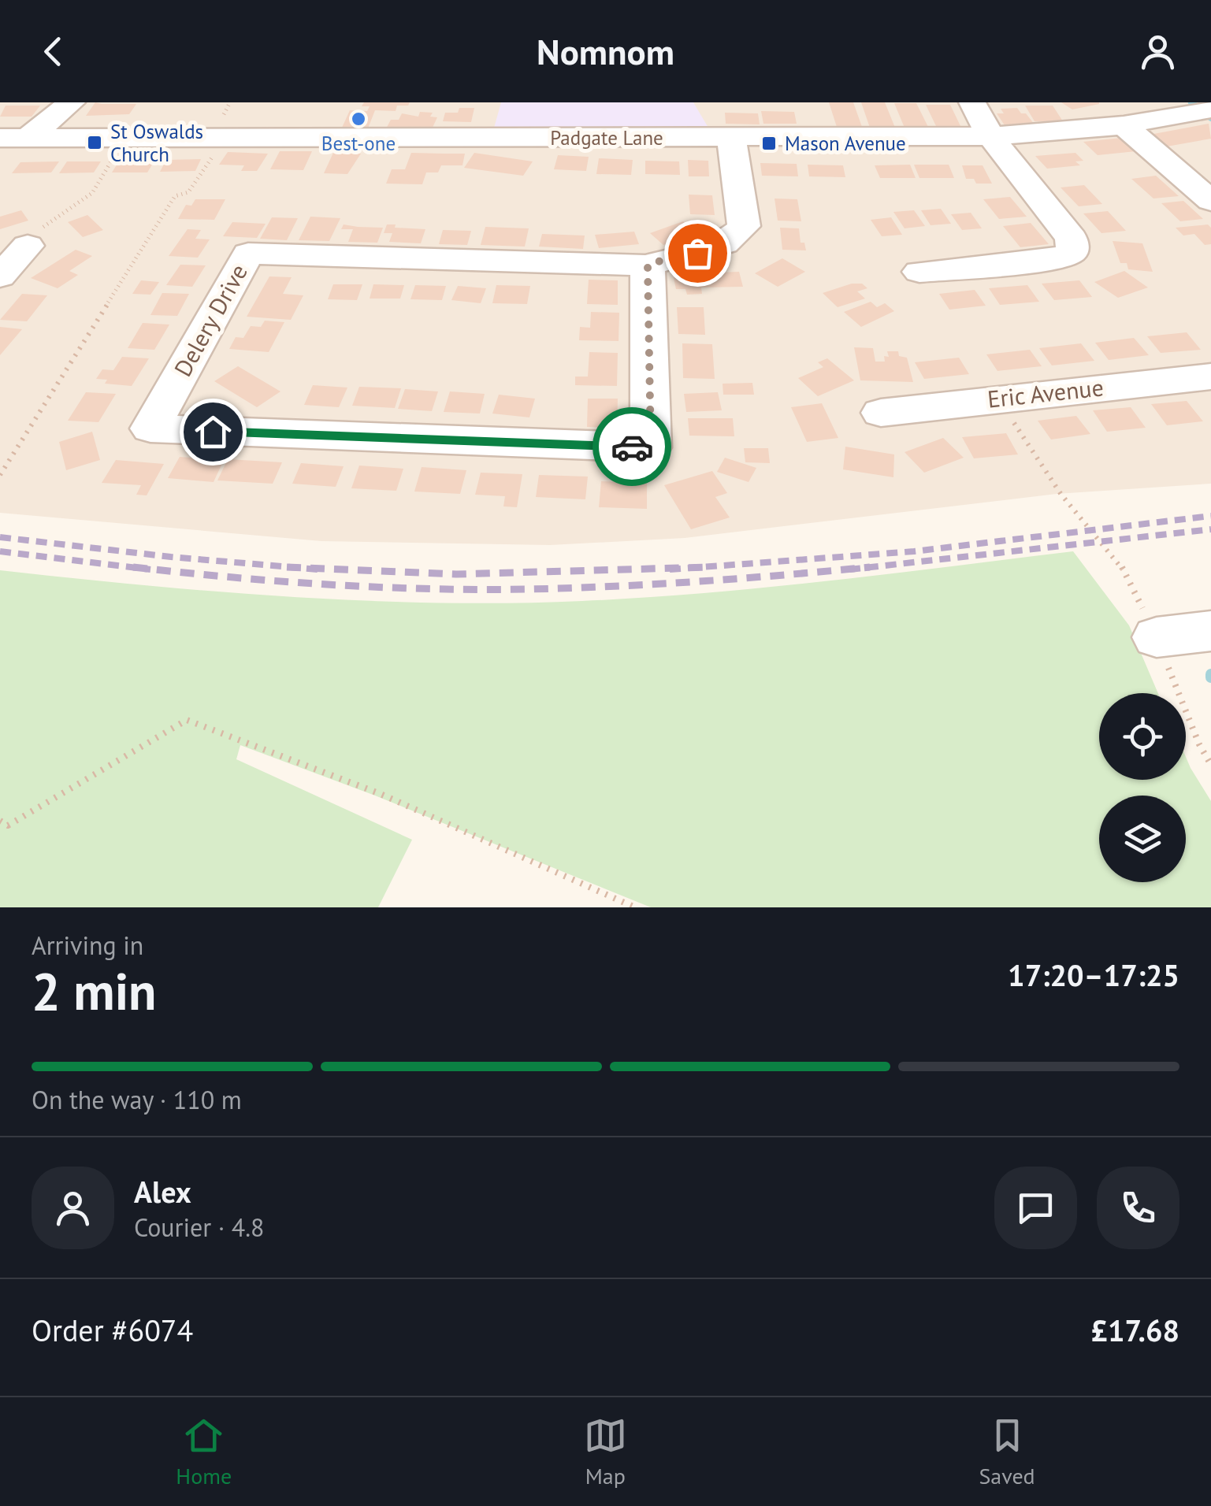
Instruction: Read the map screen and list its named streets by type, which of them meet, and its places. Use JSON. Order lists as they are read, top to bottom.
{
  "streets": {
    "street": ["Padgate Lane", "Delery Drive", "Eric Avenue"]
  },
  "crossings": [
    ["Padgate Lane", "Delery Drive"]
  ],
  "places": {
    "other": ["Best-one"],
    "transit": ["St Oswalds Church", "Mason Avenue"]
  },
  "page": {
    "header": "Nomnom",
    "heading": ["2 min", "Arriving in", "17:20–17:25"],
    "panel": [
      "Alex",
      "Courier · 4.8",
      "Order #6074",
      "£17.68"
    ],
    "bar": "On the way · 110 m",
    "tabs": ["Home", "Map", "Saved"]
  }
}
